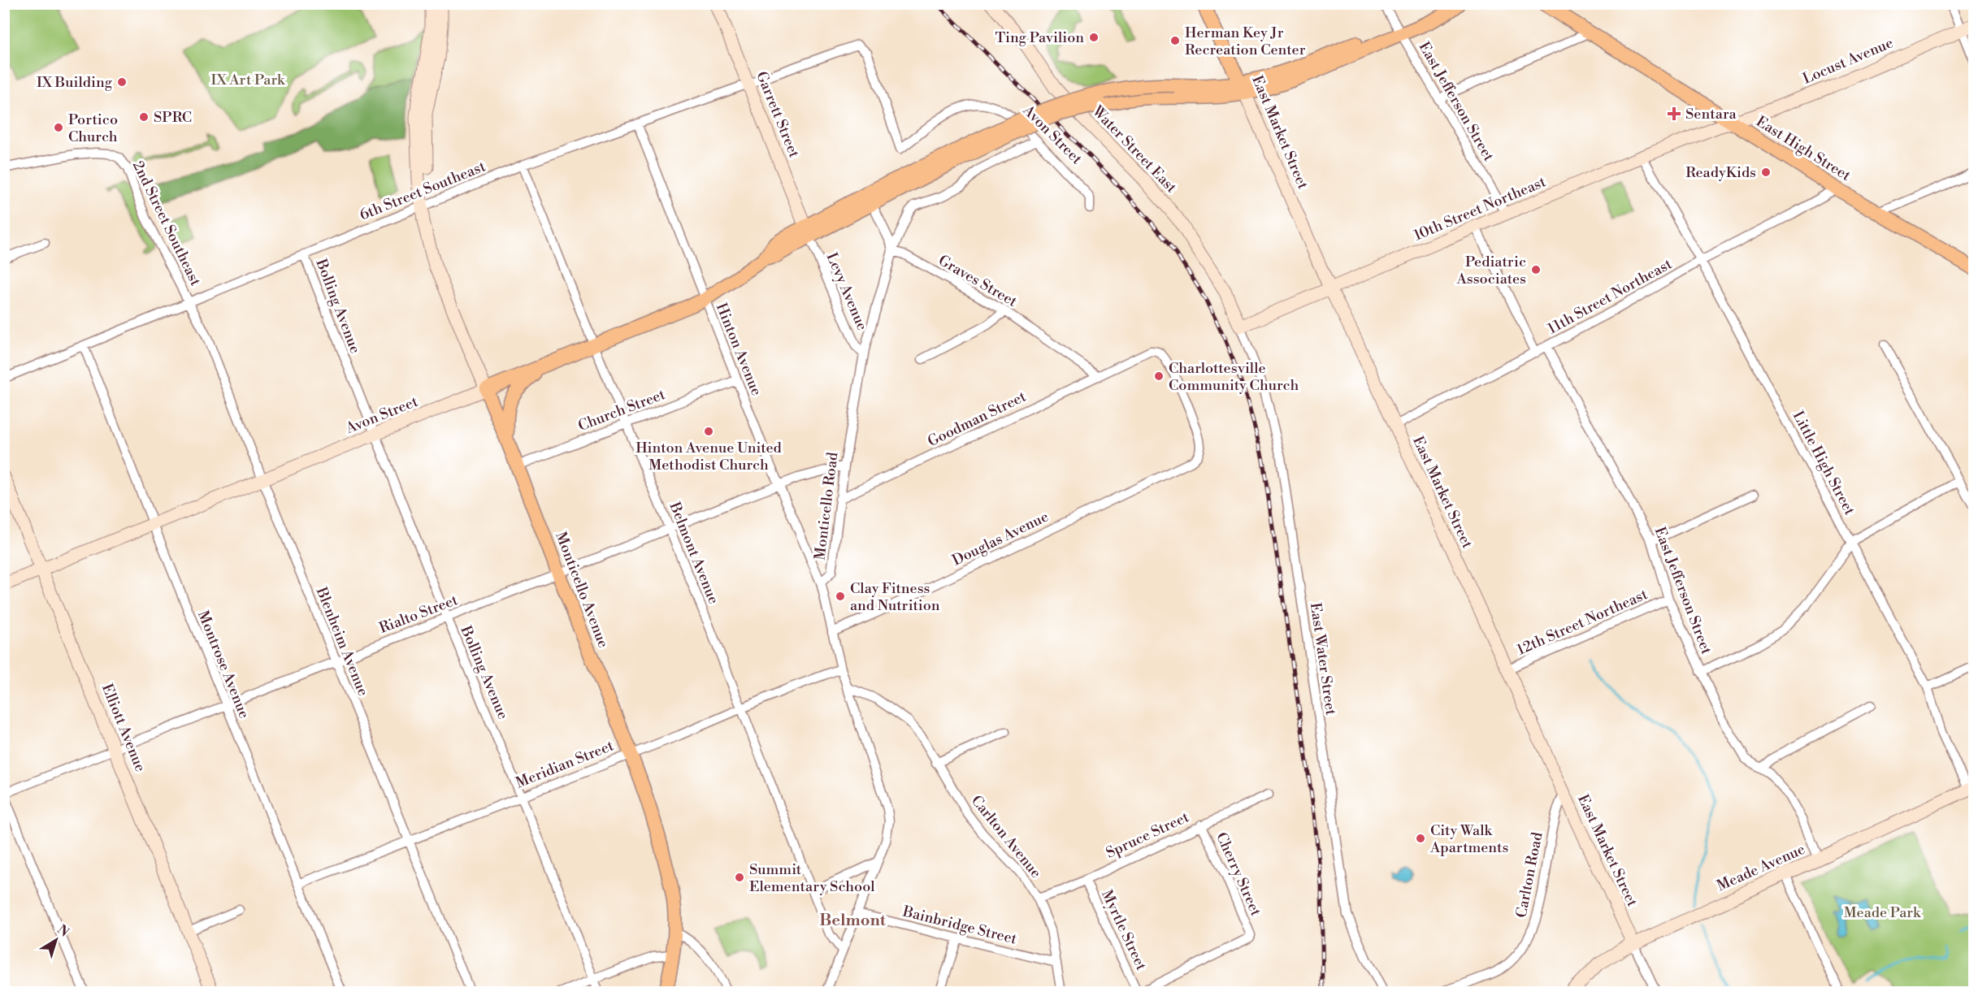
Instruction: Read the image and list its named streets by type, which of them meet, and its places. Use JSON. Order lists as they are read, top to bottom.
{
  "streets": {
    "main road": [
      "Locust Avenue",
      "Garrett Street",
      "East Market Street",
      "Avon Street",
      "East High Street",
      "Water Street East",
      "10th Street Northeast",
      "Monticello Avenue",
      "Elliott Avenue",
      "Meade Avenue"
    ],
    "street": [
      "East Jefferson Street",
      "6th Street Southeast",
      "2nd Street Southeast",
      "Graves Street",
      "Levy Avenue",
      "11th Street Northeast",
      "Bolling Avenue",
      "Hinton Avenue",
      "Church Street",
      "Goodman Street",
      "Little High Street",
      "Monticello Road",
      "Douglas Avenue",
      "Belmont Avenue",
      "Rialto Street",
      "12th Street Northeast",
      "Blenheim Avenue",
      "East Water Street",
      "Montrose Avenue",
      "Meridian Street",
      "Spruce Street",
      "Carlton Avenue",
      "Cherry Street",
      "Carlton Road",
      "Bainbridge Street",
      "Myrtle Street"
    ]
  },
  "crossings": [
    ["Locust Avenue", "East High Street"],
    ["Locust Avenue", "10th Street Northeast"],
    ["East Jefferson Street", "10th Street Northeast"],
    ["East Jefferson Street", "11th Street Northeast"],
    ["East Jefferson Street", "12th Street Northeast"],
    ["East Jefferson Street", "Meade Avenue"],
    ["Garrett Street", "Avon Street"],
    ["Garrett Street", "6th Street Southeast"],
    ["Garrett Street", "Levy Avenue"],
    ["East Market Street", "10th Street Northeast"],
    ["East Market Street", "11th Street Northeast"],
    ["East Market Street", "12th Street Northeast"],
    ["East Market Street", "Meade Avenue"],
    ["East Market Street", "Carlton Road"],
    ["Avon Street", "6th Street Southeast"],
    ["Avon Street", "Levy Avenue"],
    ["Avon Street", "Bolling Avenue"],
    ["Avon Street", "Hinton Avenue"],
    ["Avon Street", "Monticello Road"],
    ["Avon Street", "Belmont Avenue"],
    ["Avon Street", "Monticello Avenue"],
    ["Avon Street", "Blenheim Avenue"],
    ["Avon Street", "Montrose Avenue"],
    ["Avon Street", "Elliott Avenue"],
    ["East High Street", "10th Street Northeast"],
    ["East High Street", "11th Street Northeast"],
    ["Water Street East", "10th Street Northeast"],
    ["Water Street East", "East Water Street"],
    ["6th Street Southeast", "2nd Street Southeast"],
    ["6th Street Southeast", "Bolling Avenue"],
    ["6th Street Southeast", "Hinton Avenue"],
    ["6th Street Southeast", "Belmont Avenue"],
    ["6th Street Southeast", "Monticello Avenue"],
    ["6th Street Southeast", "Blenheim Avenue"],
    ["6th Street Southeast", "Montrose Avenue"],
    ["10th Street Northeast", "Little High Street"],
    ["10th Street Northeast", "East Water Street"],
    ["2nd Street Southeast", "Blenheim Avenue"],
    ["Graves Street", "Goodman Street"],
    ["Graves Street", "Monticello Road"],
    ["Levy Avenue", "Monticello Road"],
    ["11th Street Northeast", "Little High Street"],
    ["Bolling Avenue", "Rialto Street"],
    ["Bolling Avenue", "Meridian Street"],
    ["Hinton Avenue", "Church Street"],
    ["Hinton Avenue", "Monticello Road"],
    ["Hinton Avenue", "Rialto Street"],
    ["Church Street", "Belmont Avenue"],
    ["Church Street", "Monticello Avenue"],
    ["Goodman Street", "Monticello Road"],
    ["Goodman Street", "Douglas Avenue"],
    ["Little High Street", "Meade Avenue"],
    ["Monticello Road", "Rialto Street"],
    ["Belmont Avenue", "Rialto Street"],
    ["Belmont Avenue", "Meridian Street"],
    ["Monticello Avenue", "Rialto Street"],
    ["Monticello Avenue", "Meridian Street"],
    ["Rialto Street", "Blenheim Avenue"],
    ["Rialto Street", "Montrose Avenue"],
    ["Rialto Street", "Elliott Avenue"],
    ["Blenheim Avenue", "Meridian Street"],
    ["Montrose Avenue", "Meridian Street"],
    ["Spruce Street", "Carlton Avenue"],
    ["Spruce Street", "Cherry Street"],
    ["Spruce Street", "Myrtle Street"],
    ["Carlton Avenue", "Bainbridge Street"],
    ["Cherry Street", "Myrtle Street"]
  ],
  "districts": ["Belmont"],
  "parks": ["IX Art Park", "Meade Park"],
  "places": {
    "other": [
      "Ting Pavilion",
      "Herman Key Jr Recreation Center",
      "IX Building",
      "SPRC",
      "Portico Church",
      "ReadyKids",
      "Pediatric Associates",
      "Charlottesville Community Church",
      "Hinton Avenue United Methodist Church",
      "Clay Fitness and Nutrition",
      "City Walk Apartments",
      "Summit Elementary School"
    ],
    "health": ["Sentara"]
  },
  "north": "top right"
}
